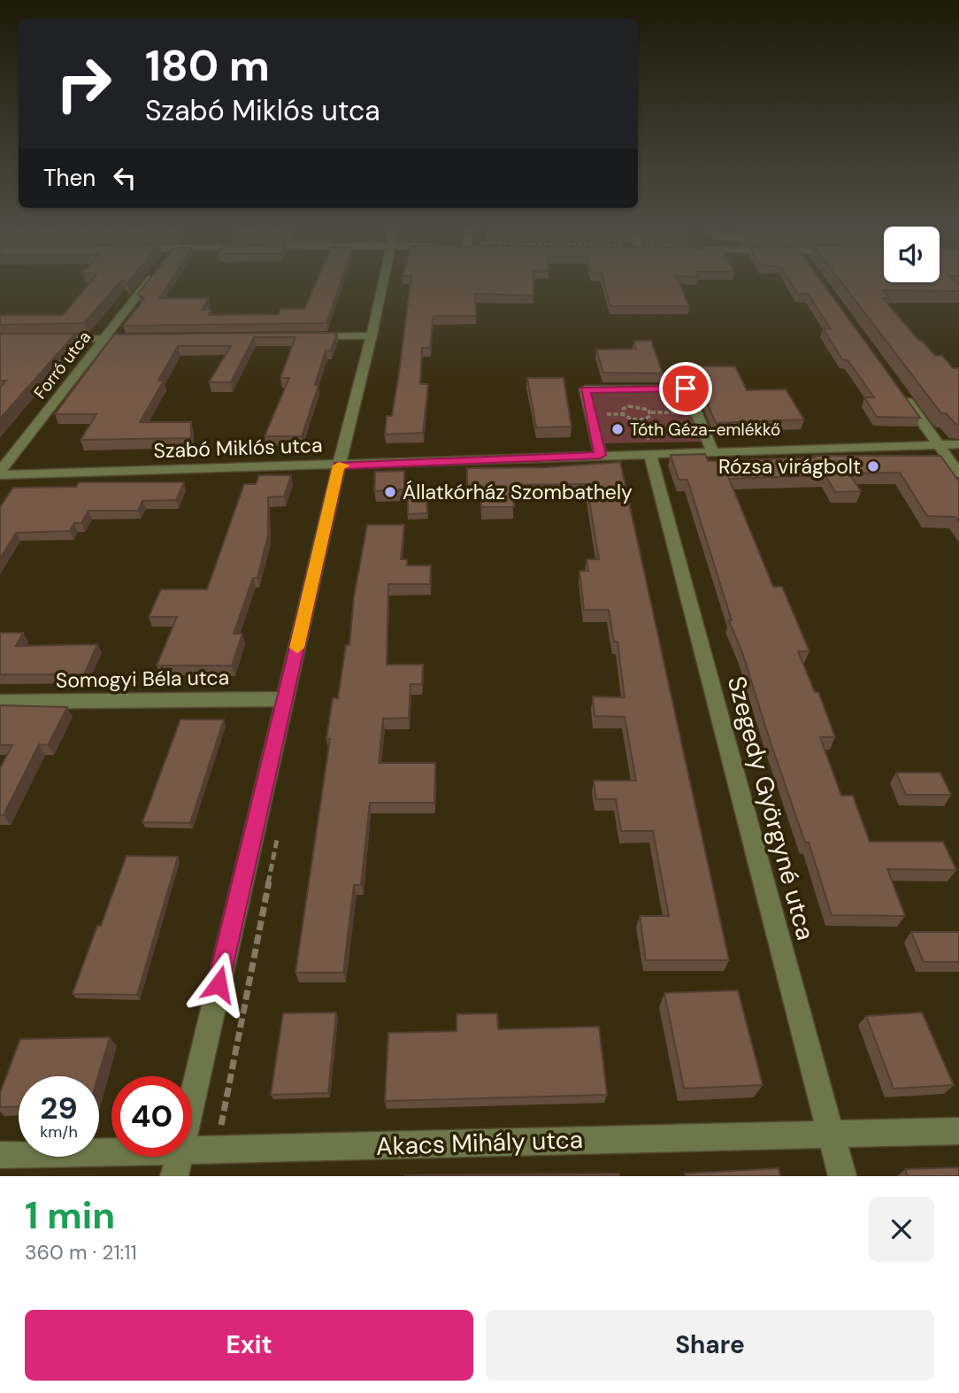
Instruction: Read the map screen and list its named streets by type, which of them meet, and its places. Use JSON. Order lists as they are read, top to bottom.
{
  "streets": {
    "street": [
      "Forró utca",
      "Szabó Miklós utca",
      "Somogyi Béla utca",
      "Szegedy Györgyné utca",
      "Akacs Mihály utca"
    ]
  },
  "crossings": [
    ["Forró utca", "Szabó Miklós utca"],
    ["Szabó Miklós utca", "Szegedy Györgyné utca"],
    ["Szegedy Györgyné utca", "Akacs Mihály utca"]
  ],
  "places": ["Tóth Géza-emlékkő", "Rózsa virágbolt", "Állatkórház Szombathely"],
  "page": {
    "turn": ["180 m", "Szabó Miklós utca"],
    "then": "Then",
    "speed": "29 km/h",
    "limit": "40",
    "heading": ["1 min", "360 m · 21:11"],
    "buttons": ["Exit", "Share"]
  }
}
